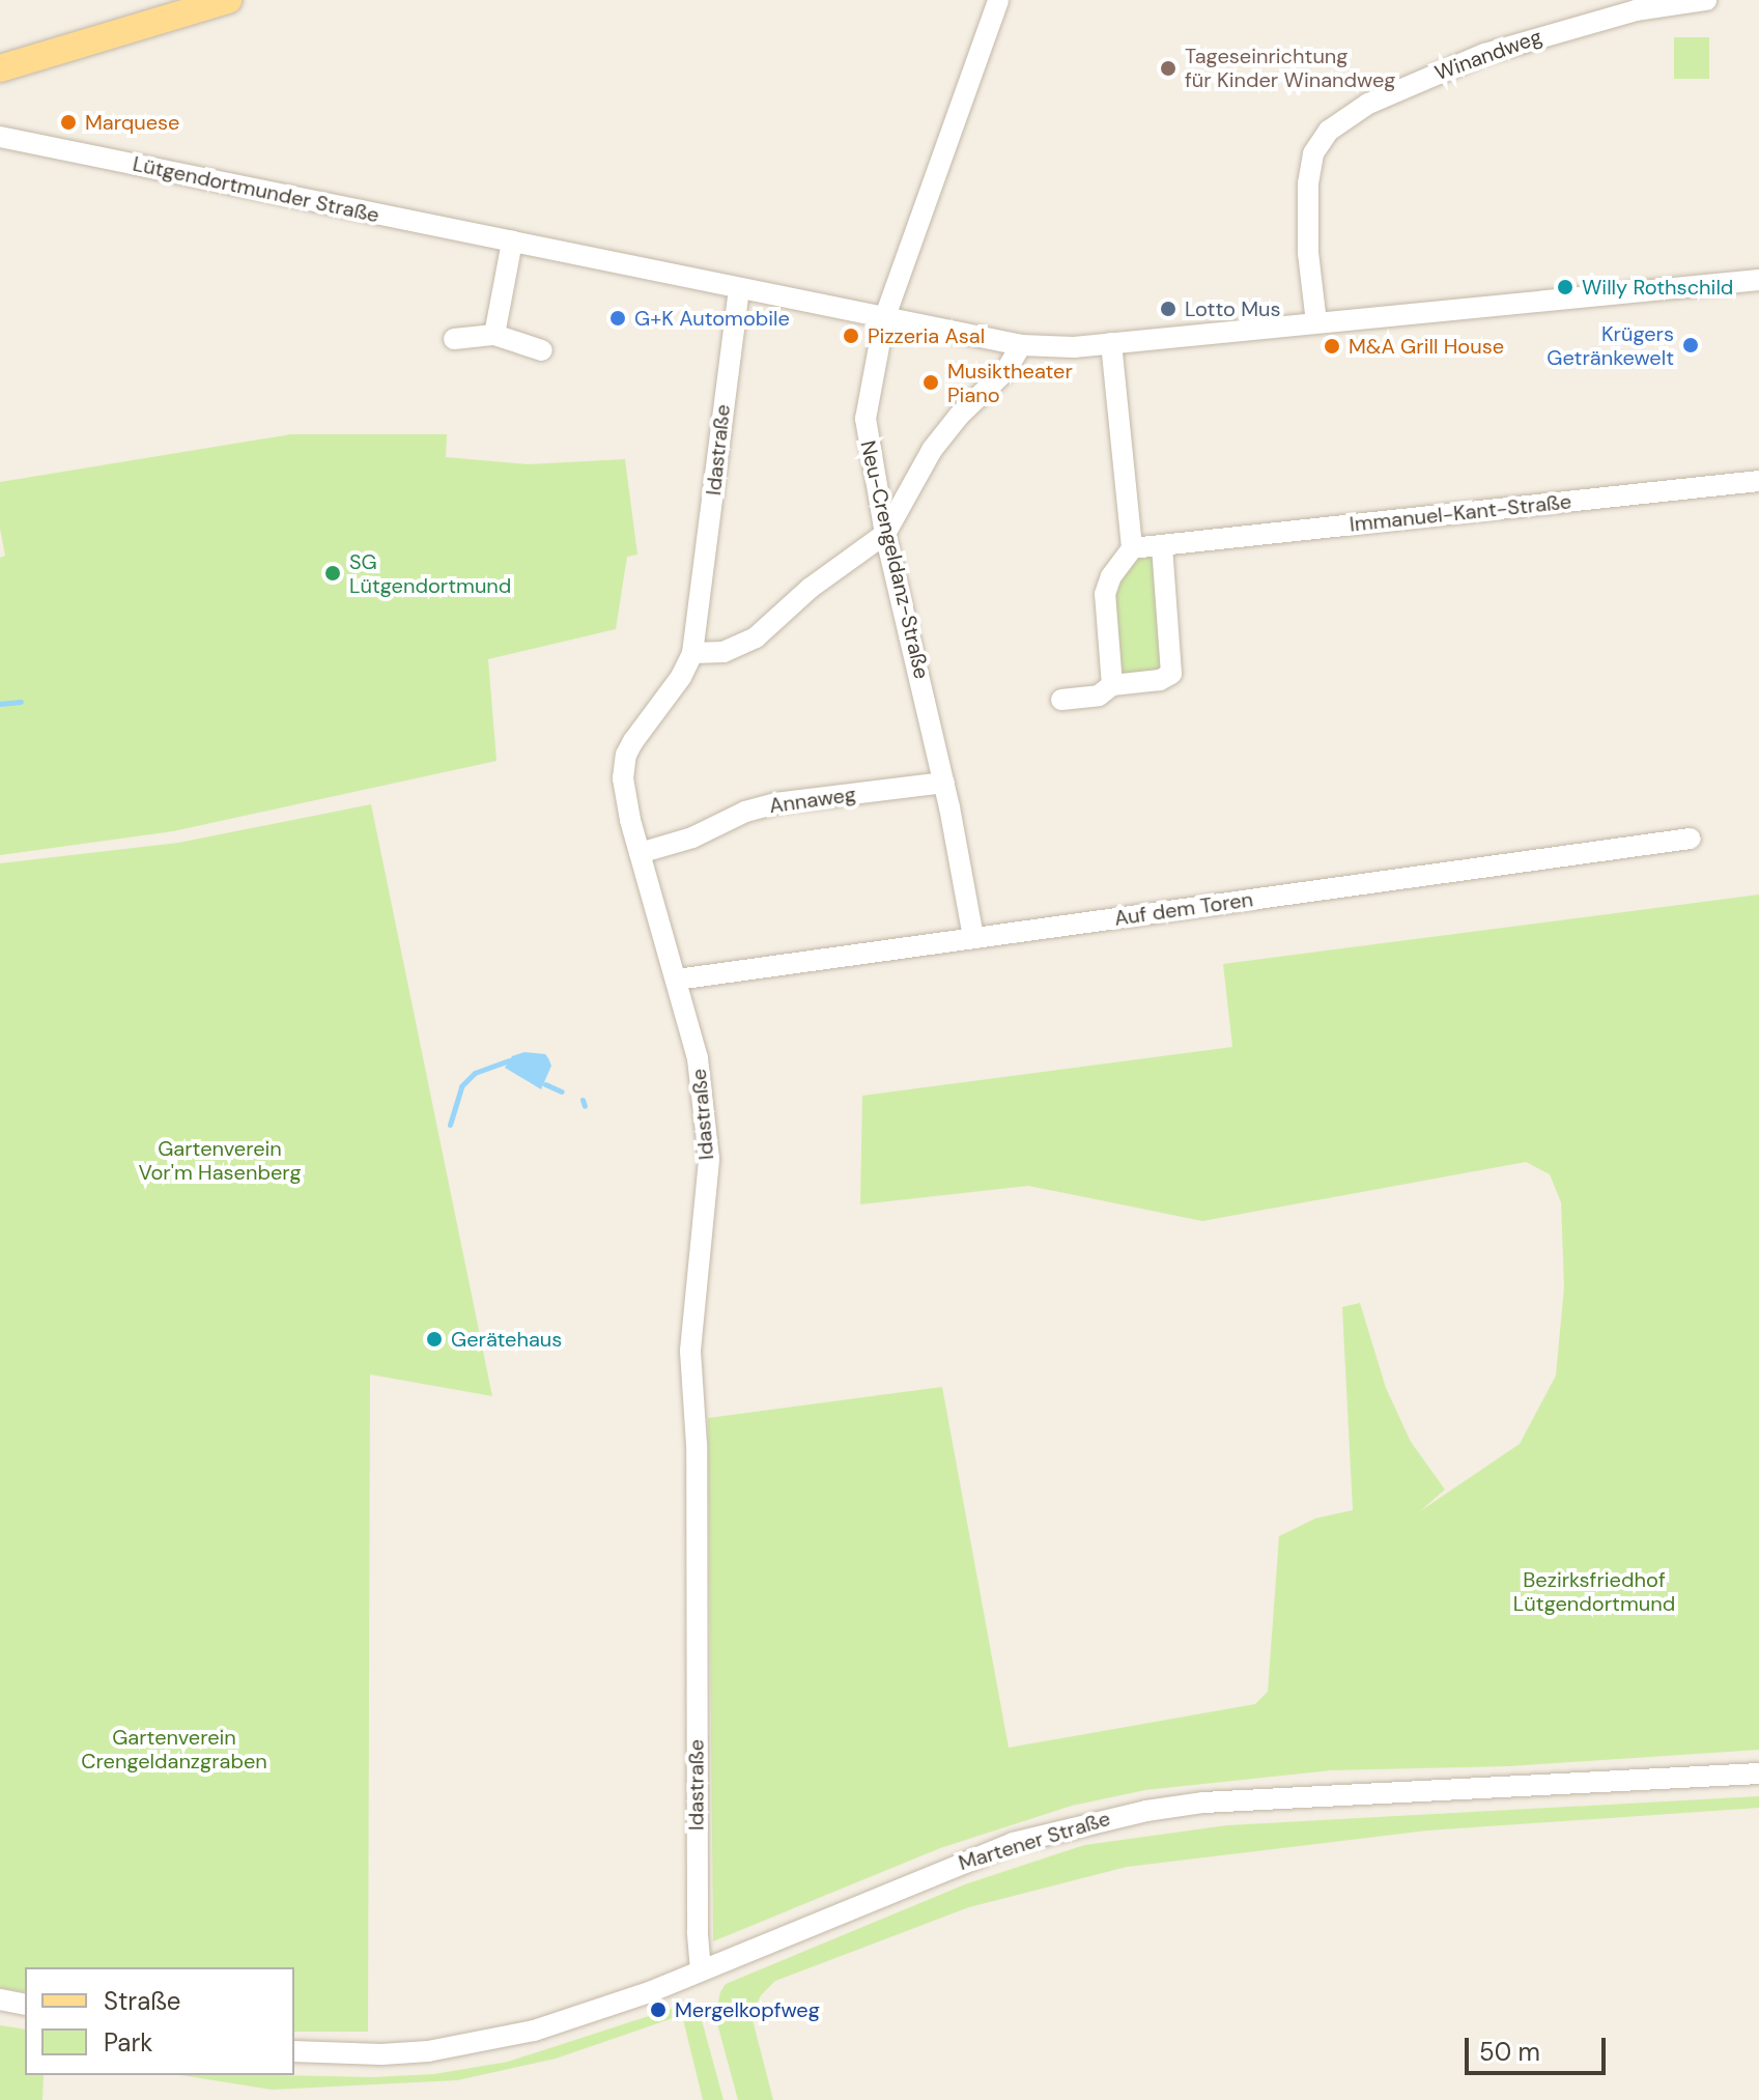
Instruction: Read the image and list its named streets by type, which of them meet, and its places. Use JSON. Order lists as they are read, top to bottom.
{
  "streets": {
    "street": [
      "Winandweg",
      "Lütgendortmunder Straße",
      "Idastraße",
      "Immanuel-Kant-Straße",
      "Neu-Crengeldanz-Straße",
      "Annaweg",
      "Auf dem Toren",
      "Martener Straße"
    ]
  },
  "crossings": [
    ["Winandweg", "Lütgendortmunder Straße"],
    ["Lütgendortmunder Straße", "Idastraße"],
    ["Lütgendortmunder Straße", "Neu-Crengeldanz-Straße"],
    ["Idastraße", "Annaweg"],
    ["Idastraße", "Auf dem Toren"],
    ["Idastraße", "Martener Straße"],
    ["Neu-Crengeldanz-Straße", "Annaweg"],
    ["Neu-Crengeldanz-Straße", "Auf dem Toren"]
  ],
  "parks": ["Gartenverein Vor'm Hasenberg", "Bezirksfriedhof Lütgendortmund", "Gartenverein Crengeldanzgraben"],
  "places": [
    "Tageseinrichtung für Kinder Winandweg",
    "Marquese",
    "Willy Rothschild",
    "Lotto Mus",
    "G+K Automobile",
    "Pizzeria Asal",
    "Krügers Getränkewelt",
    "M&A Grill House",
    "Musiktheater Piano",
    "SG Lütgendortmund",
    "Gerätehaus",
    "Mergelkopfweg"
  ],
  "legend": ["Straße", "Park"],
  "scale_bar": "50 m"
}
